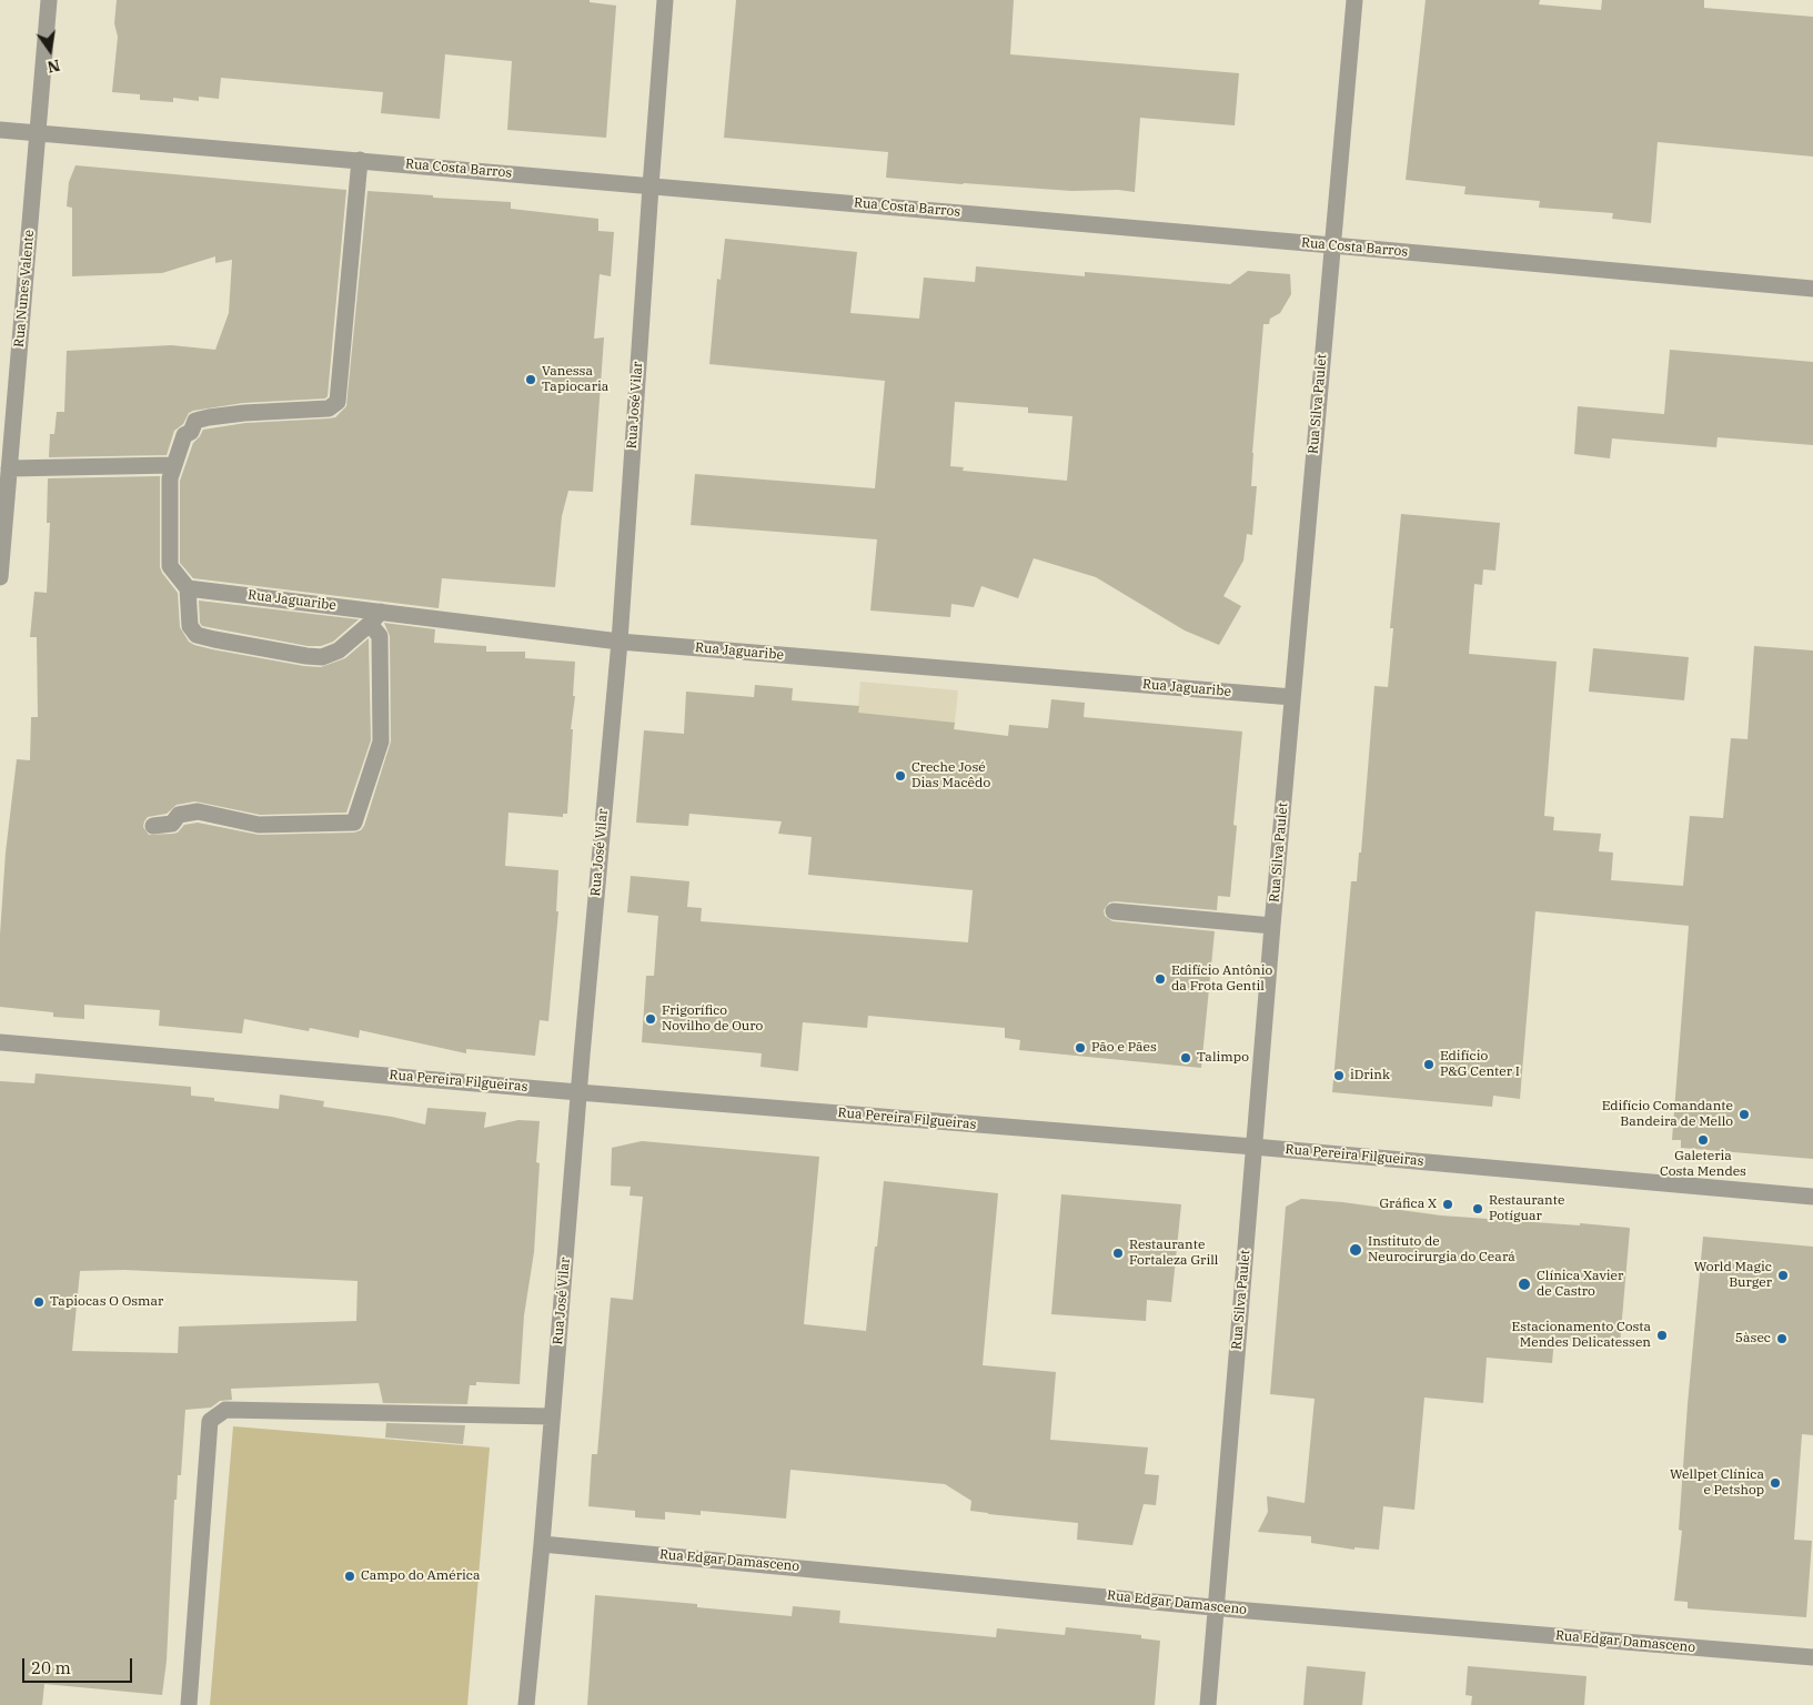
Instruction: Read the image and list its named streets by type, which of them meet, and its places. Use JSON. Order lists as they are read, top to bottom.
{
  "streets": {
    "street": [
      "Rua Costa Barros",
      "Rua Nunes Valente",
      "Rua Silva Paulet",
      "Rua José Vilar",
      "Rua Jaguaribe",
      "Rua Pereira Filgueiras",
      "Rua Edgar Damasceno"
    ]
  },
  "crossings": [
    ["Rua Costa Barros", "Rua Nunes Valente"],
    ["Rua Costa Barros", "Rua Silva Paulet"],
    ["Rua Costa Barros", "Rua José Vilar"],
    ["Rua Silva Paulet", "Rua Jaguaribe"],
    ["Rua Silva Paulet", "Rua Pereira Filgueiras"],
    ["Rua Silva Paulet", "Rua Edgar Damasceno"],
    ["Rua José Vilar", "Rua Jaguaribe"],
    ["Rua José Vilar", "Rua Pereira Filgueiras"],
    ["Rua José Vilar", "Rua Edgar Damasceno"]
  ],
  "places": [
    "Vanessa Tapiocaria",
    "Creche José Dias Macêdo",
    "Edifício Antônio da Frota Gentil",
    "Frigorífico Novilho de Ouro",
    "Pão e Pães",
    "Talimpo",
    "Edifício P&G Center I",
    "iDrink",
    "Edifício Comandante Bandeira de Mello",
    "Galeteria Costa Mendes",
    "Gráfica X",
    "Restaurante Potíguar",
    "Instituto de Neurocirurgia do Ceará",
    "Restaurante Fortaleza Grill",
    "World Magic Burger",
    "Clínica Xavier de Castro",
    "Tapiocas O Osmar",
    "Estacionamento Costa Mendes Delicatessen",
    "5àsec",
    "Wellpet Clínica e Petshop",
    "Campo do América"
  ],
  "scale_bar": "20 m",
  "north": "bottom"
}
